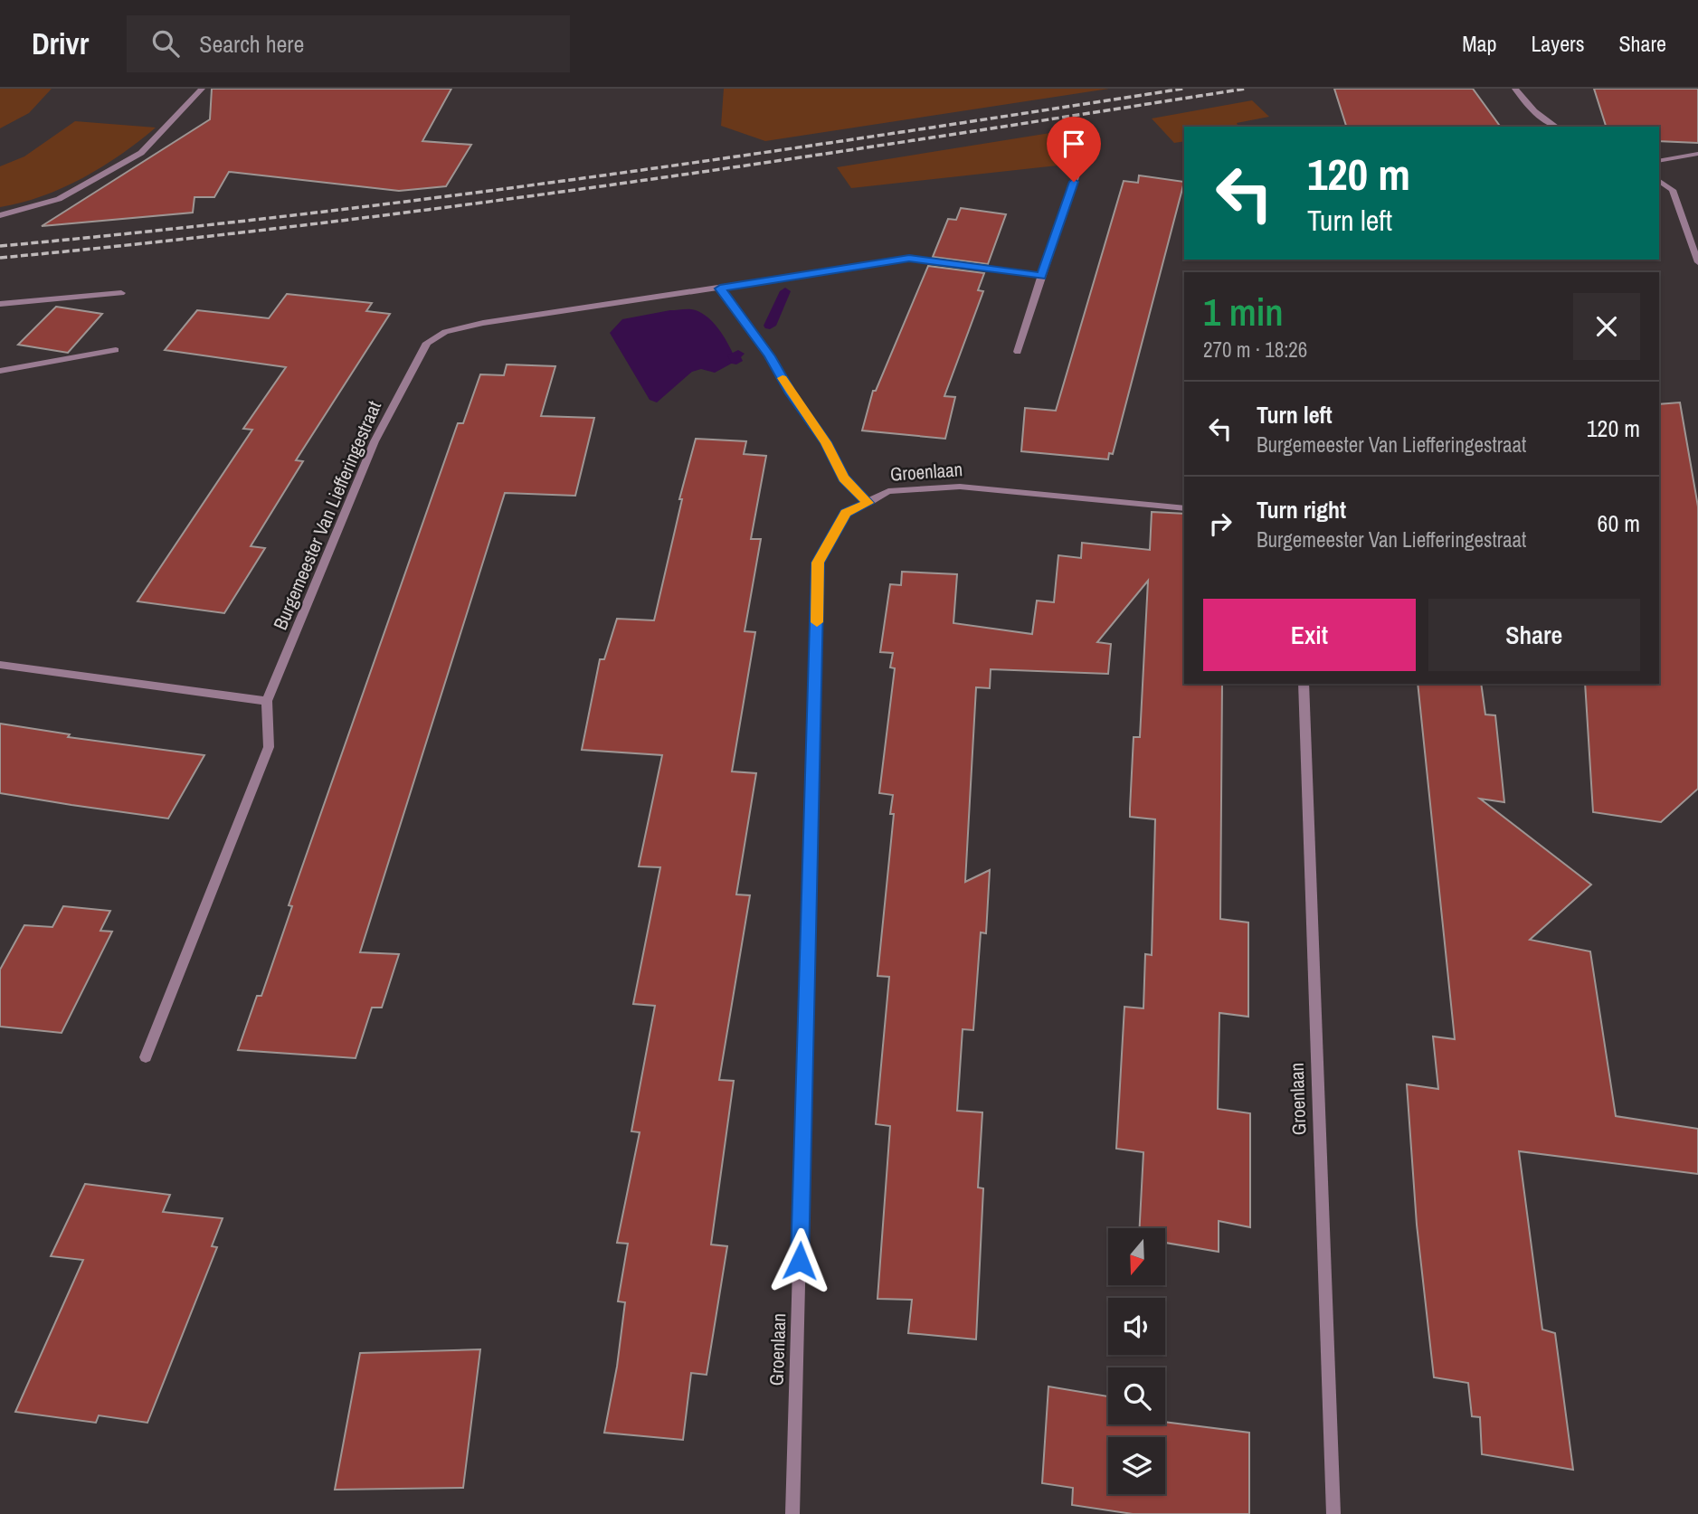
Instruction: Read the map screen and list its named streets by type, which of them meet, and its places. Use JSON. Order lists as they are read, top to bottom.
{
  "streets": {
    "street": ["Groenlaan", "Burgemeester Van Liefferingestraat"]
  },
  "north": "bottom",
  "page": {
    "header": "Drivr",
    "search": "Search here",
    "nav": ["Map", "Layers", "Share"],
    "turn": ["120 m", "Turn left"],
    "heading": ["1 min", "270 m · 18:26"],
    "list": [
      {
        "name": "Turn left",
        "note": "Burgemeester Van Liefferingestraat",
        "value": "120 m"
      },
      {
        "name": "Turn right",
        "note": "Burgemeester Van Liefferingestraat",
        "value": "60 m"
      }
    ],
    "buttons": ["Exit", "Share"]
  }
}
